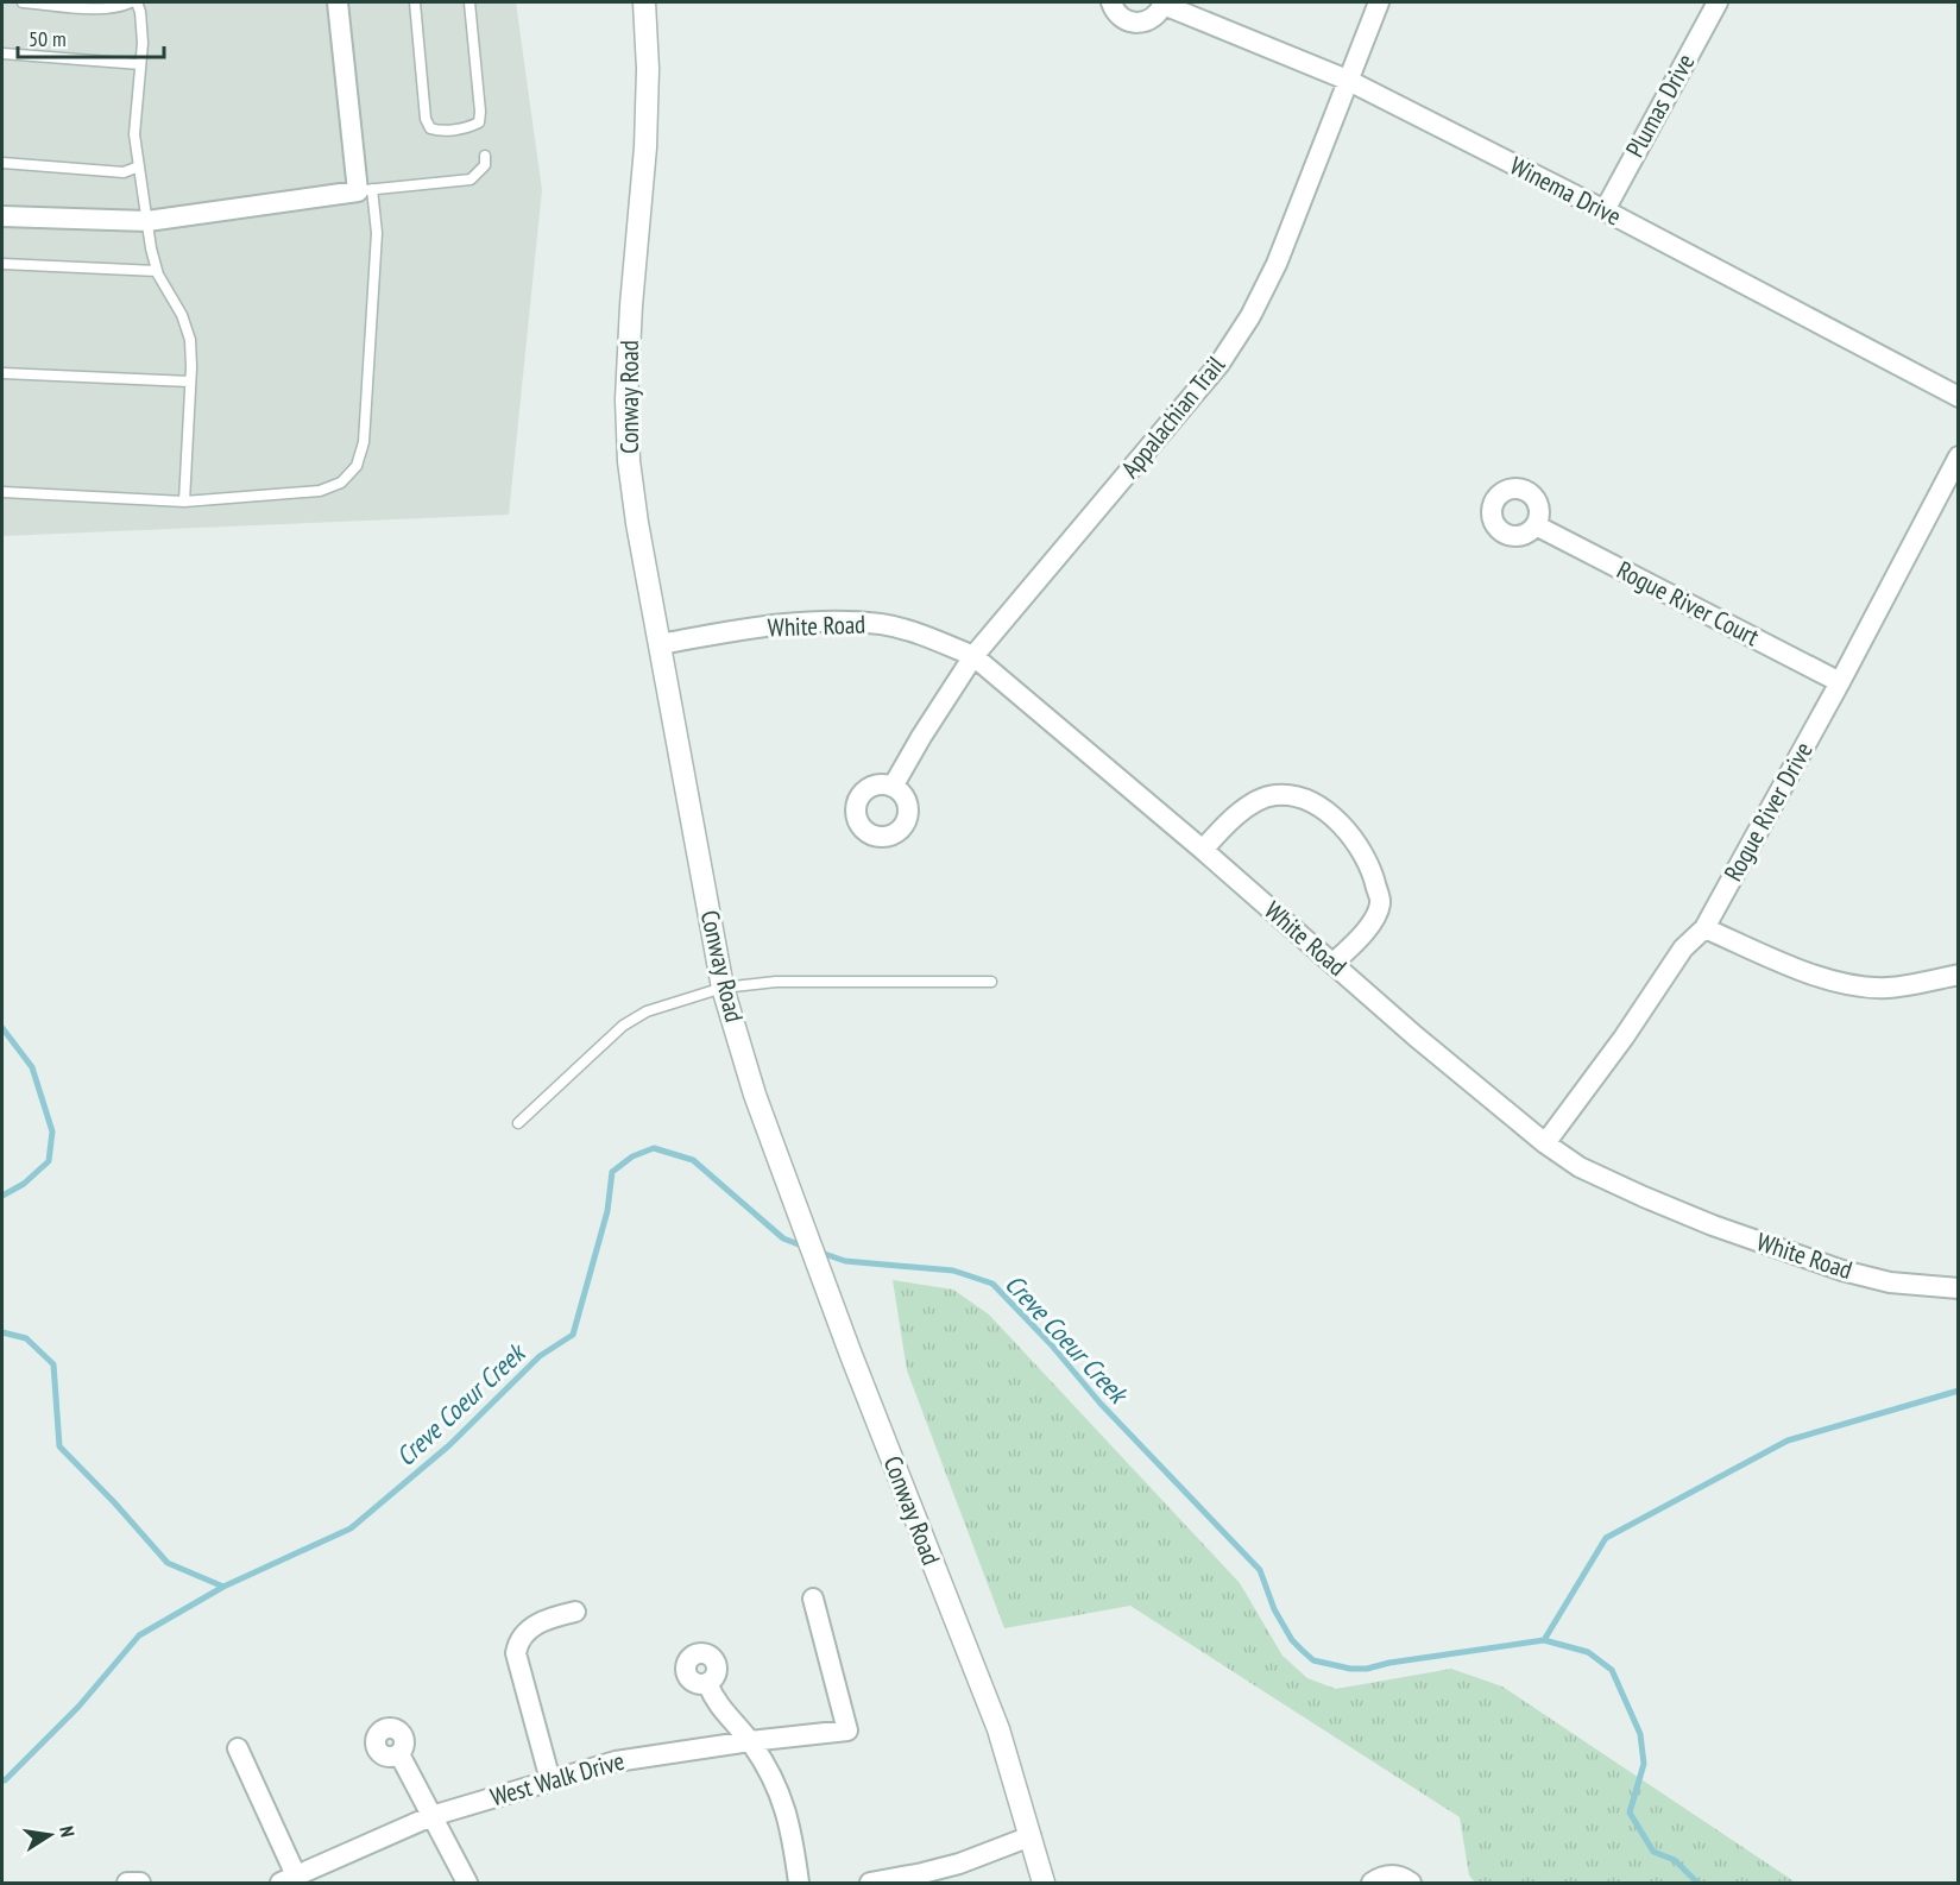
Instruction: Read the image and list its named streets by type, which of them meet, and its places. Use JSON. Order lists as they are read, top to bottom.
{
  "streets": {
    "street": [
      "Plumas Drive",
      "Winema Drive",
      "Conway Road",
      "Appalachian Trail",
      "Rogue River Court",
      "White Road",
      "Rogue River Drive",
      "West Walk Drive"
    ]
  },
  "crossings": [
    ["Plumas Drive", "Winema Drive"],
    ["Winema Drive", "Appalachian Trail"],
    ["Conway Road", "White Road"],
    ["Appalachian Trail", "White Road"],
    ["Rogue River Court", "Rogue River Drive"],
    ["White Road", "Rogue River Drive"]
  ],
  "water": ["Creve Coeur Creek"],
  "scale_bar": "50 m",
  "north": "right"
}
